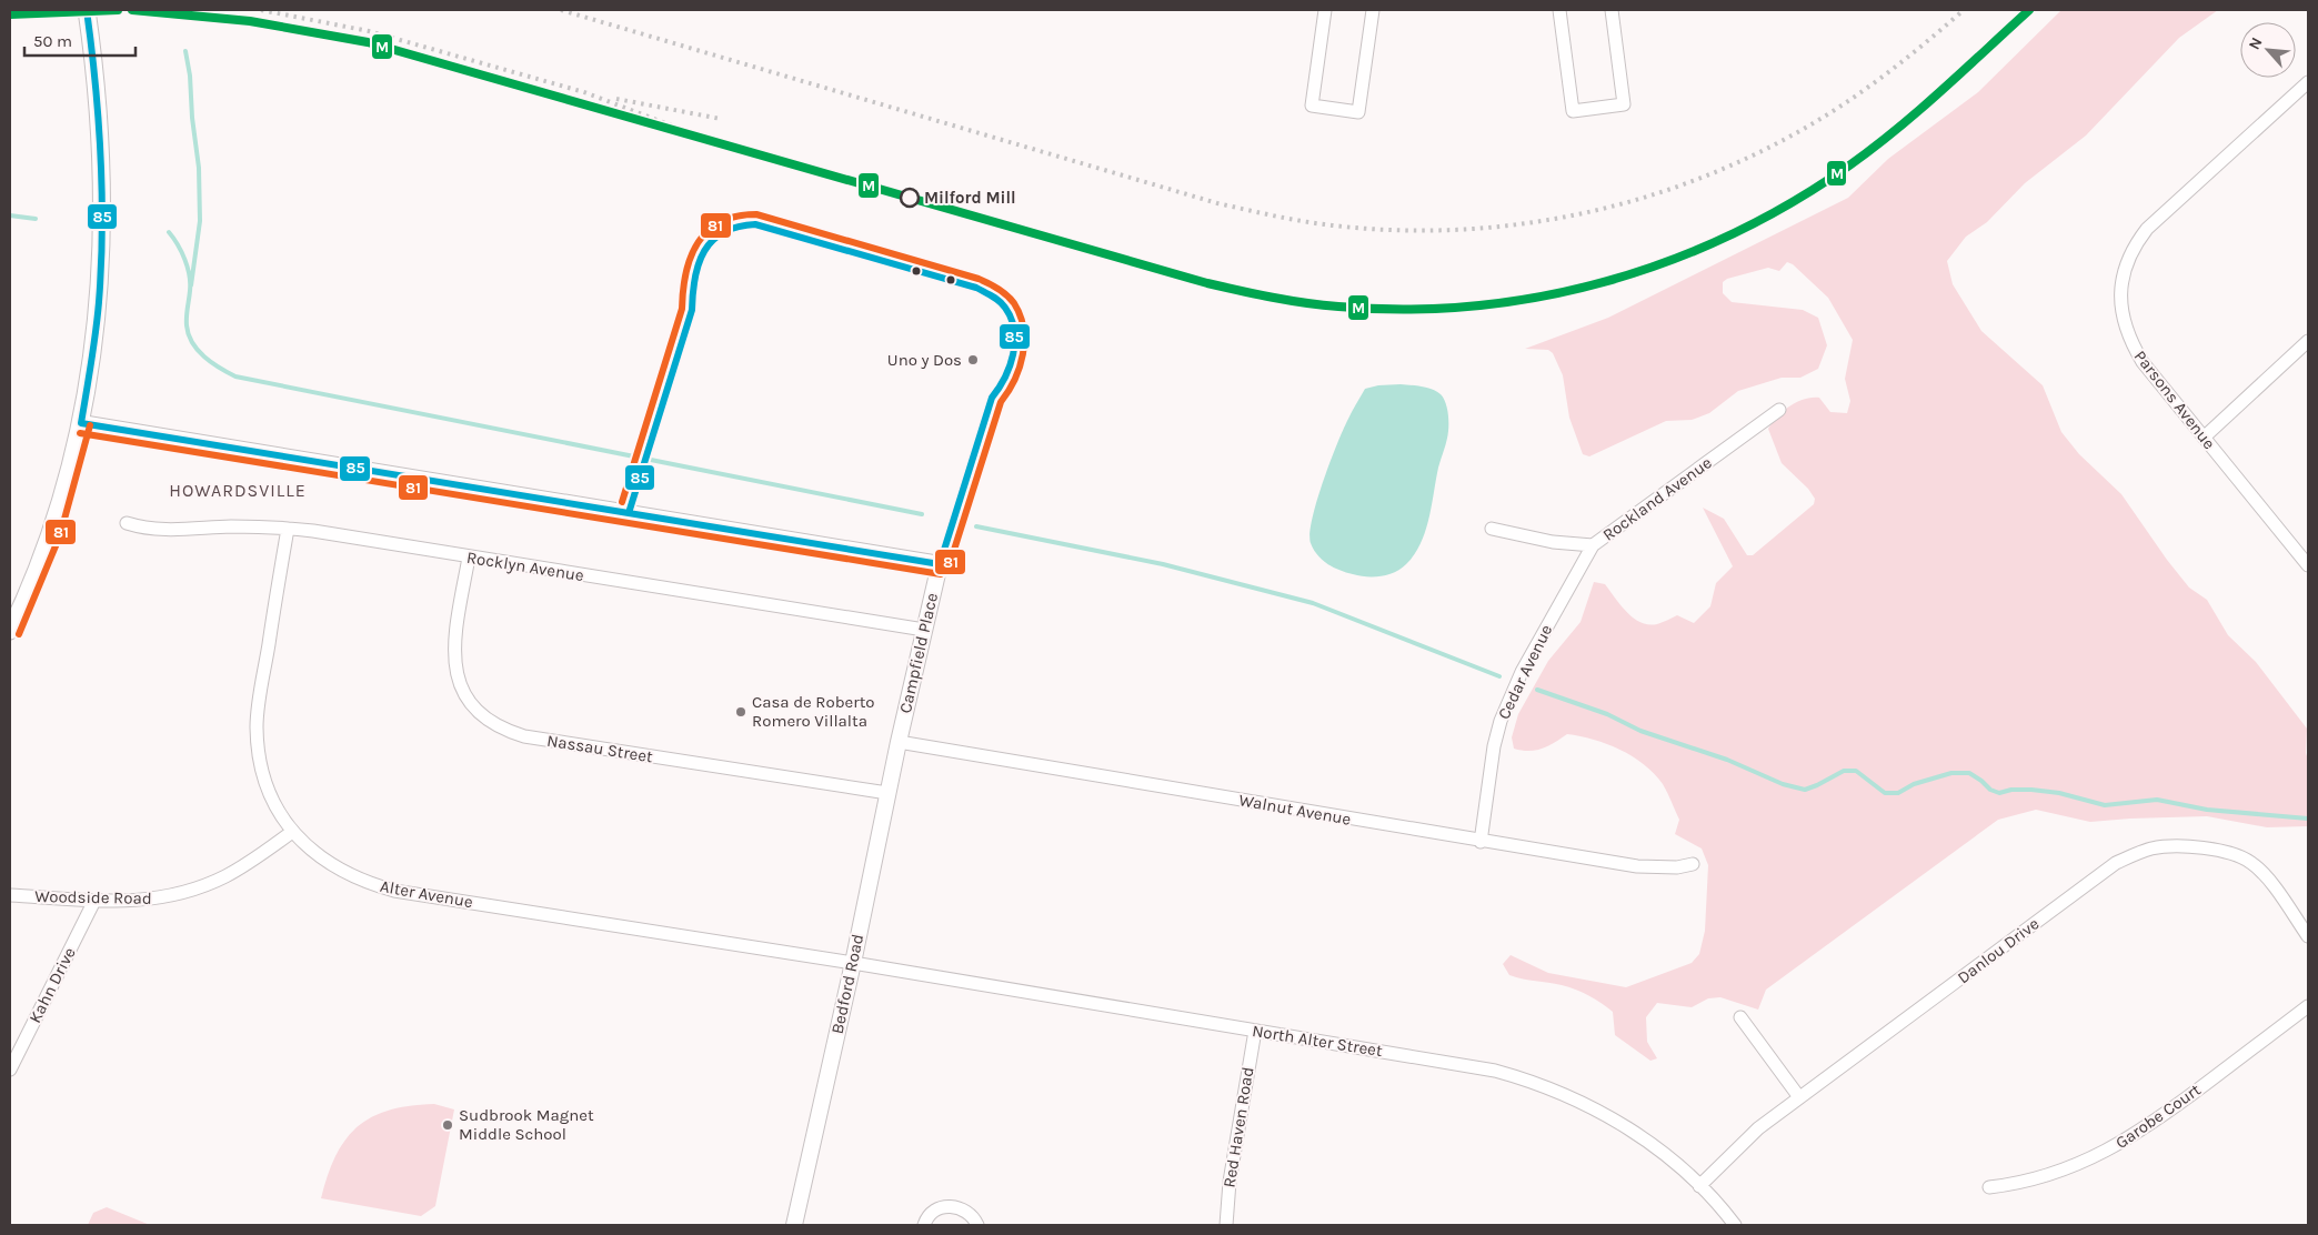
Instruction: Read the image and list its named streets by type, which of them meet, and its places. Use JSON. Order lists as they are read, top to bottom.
{
  "streets": {
    "street": [
      "Parsons Avenue",
      "Rockland Avenue",
      "Rocklyn Avenue",
      "Campfield Place",
      "Cedar Avenue",
      "Nassau Street",
      "Walnut Avenue",
      "Alter Avenue",
      "Woodside Road",
      "Danlou Drive",
      "Bedford Road",
      "Kahn Drive",
      "North Alter Street",
      "Garobe Court",
      "Red Haven Road"
    ]
  },
  "crossings": [
    ["Rockland Avenue", "Cedar Avenue"],
    ["Rocklyn Avenue", "Campfield Place"],
    ["Rocklyn Avenue", "Nassau Street"],
    ["Rocklyn Avenue", "Alter Avenue"],
    ["Campfield Place", "Walnut Avenue"],
    ["Campfield Place", "Bedford Road"],
    ["Cedar Avenue", "Walnut Avenue"],
    ["Nassau Street", "Bedford Road"],
    ["Walnut Avenue", "Bedford Road"],
    ["Alter Avenue", "Woodside Road"],
    ["Alter Avenue", "Bedford Road"],
    ["Alter Avenue", "North Alter Street"],
    ["Woodside Road", "Kahn Drive"],
    ["Danlou Drive", "North Alter Street"],
    ["Bedford Road", "North Alter Street"],
    ["North Alter Street", "Red Haven Road"]
  ],
  "districts": ["HOWARDSVILLE"],
  "places": [
    "Milford Mill",
    "Uno y Dos",
    "Casa de Roberto Romero Villalta",
    "Sudbrook Magnet Middle School"
  ],
  "lines": ["transit line M", "transit line 85", "transit line 81"],
  "scale_bar": "50 m",
  "north": "top left"
}
